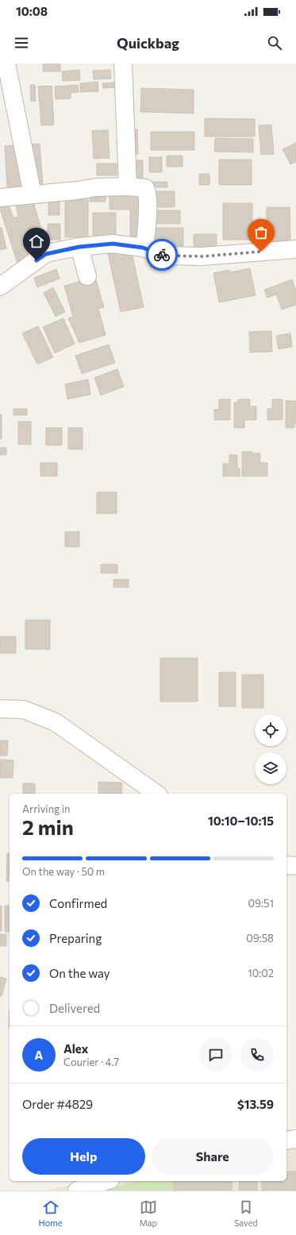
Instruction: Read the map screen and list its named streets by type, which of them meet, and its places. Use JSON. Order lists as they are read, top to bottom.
{
  "page": {
    "status": "10:08",
    "header": "Quickbag",
    "heading": ["2 min", "Arriving in", "10:10–10:15"],
    "panel": [
      "Alex",
      "Courier · 4.7",
      "Order #4829",
      "$13.59"
    ],
    "bar": "On the way · 50 m",
    "list": [
      ["Confirmed", "09:51"],
      ["Preparing", "09:58"],
      ["On the way", "10:02"],
      "Delivered"
    ],
    "round": "A",
    "buttons": ["Help", "Share"],
    "tabs": ["Home", "Map", "Saved"]
  }
}
